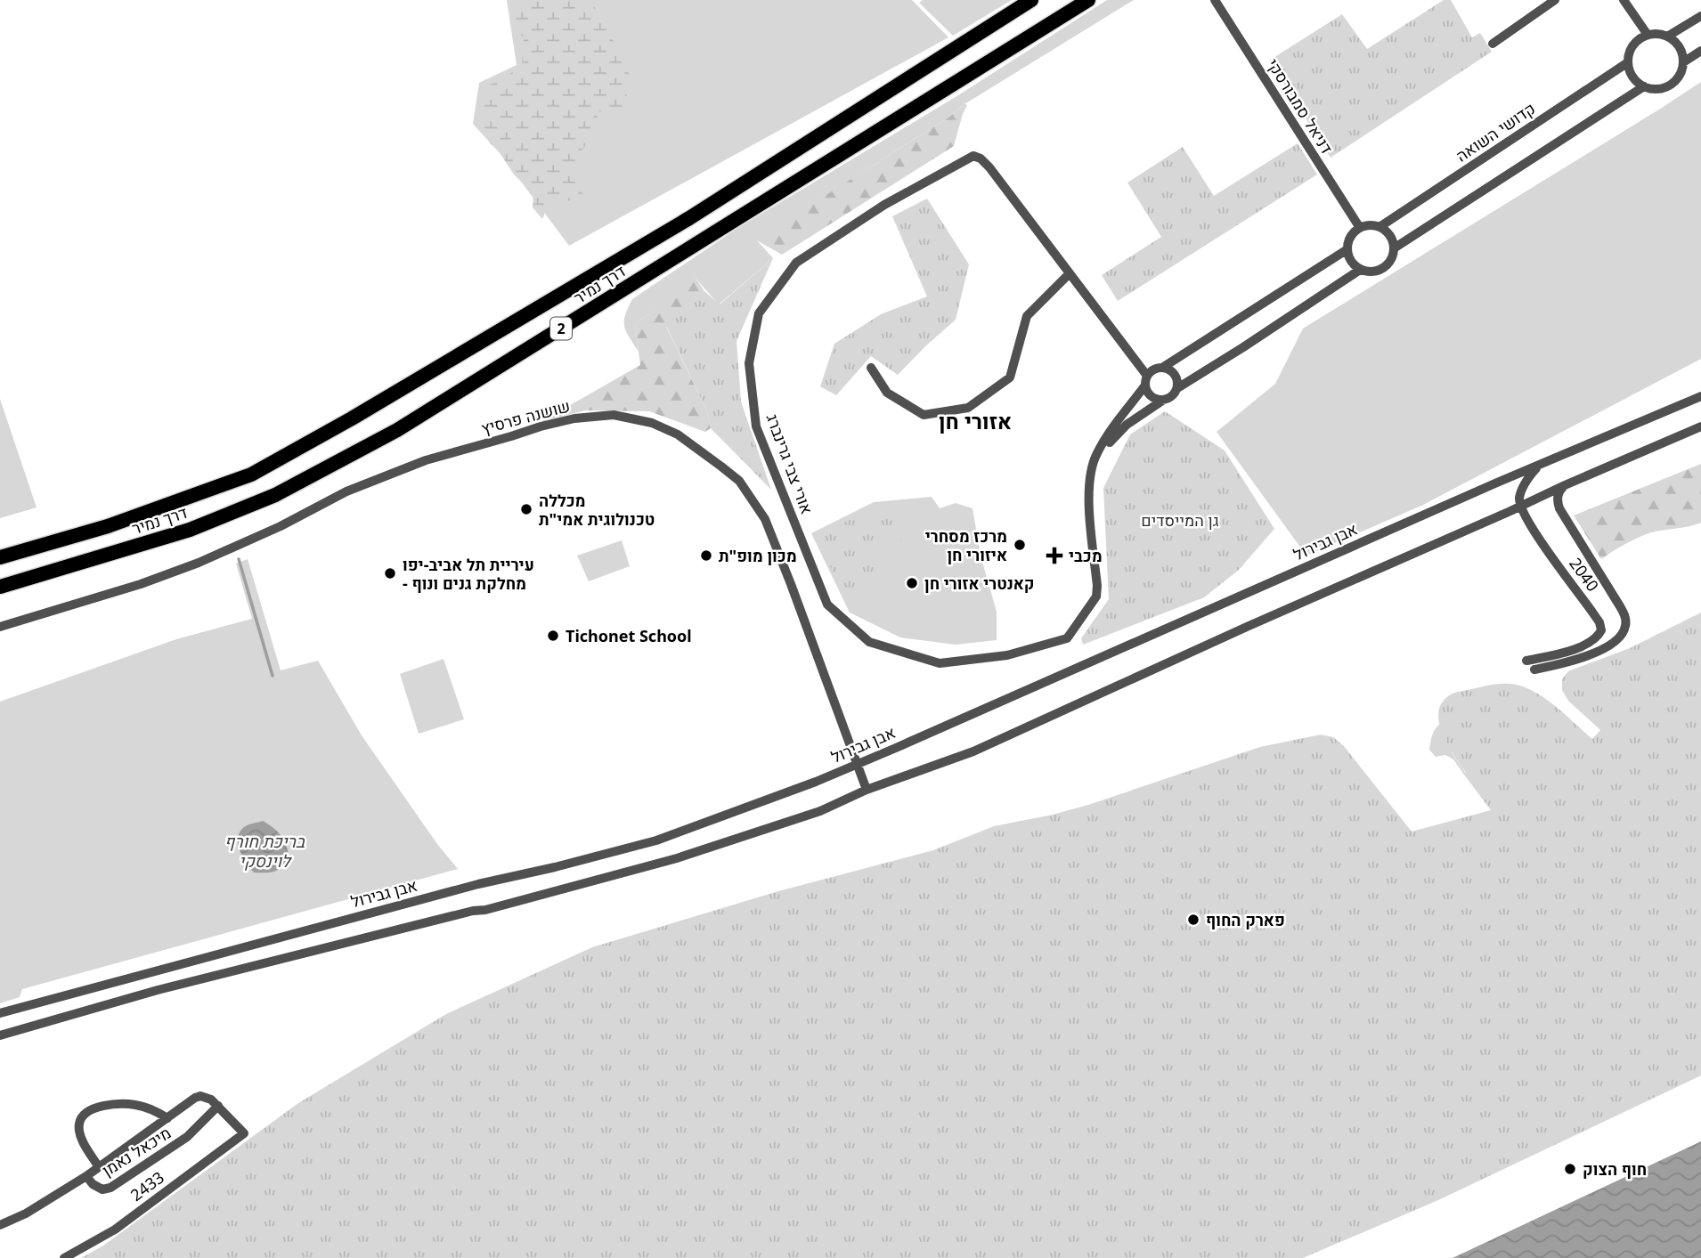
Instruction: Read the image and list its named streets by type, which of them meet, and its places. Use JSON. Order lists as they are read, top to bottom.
{
  "streets": {
    "highway": ["דרך נמיר", "2"],
    "street": [
      "דניאל סמבורסקי",
      "קדושי השואה",
      "שושנה פרסיץ",
      "אורי צבי גרינברג",
      "אבן גבירול",
      "2040",
      "מיכאל נאמן",
      "2433"
    ]
  },
  "crossings": [
    ["דניאל סמבורסקי", "קדושי השואה"],
    ["שושנה פרסיץ", "אבן גבירול"],
    ["מיכאל נאמן", "2433"]
  ],
  "districts": ["אזורי חן"],
  "water": ["בריכת חורף לוינסקי"],
  "parks": ["גן המייסדים"],
  "places": {
    "other": [
      "מכללה טכנולוגית אמי\"ת",
      "מרכז מסחרי איזורי חן",
      "מכון מופ\"ת",
      "עיריית תל אביב-יפו - מחלקת גנים ונוף",
      "קאנטרי אזורי חן",
      "Tichonet School",
      "פארק החוף",
      "חוף הצוק"
    ],
    "health": ["מכבי"]
  }
}
